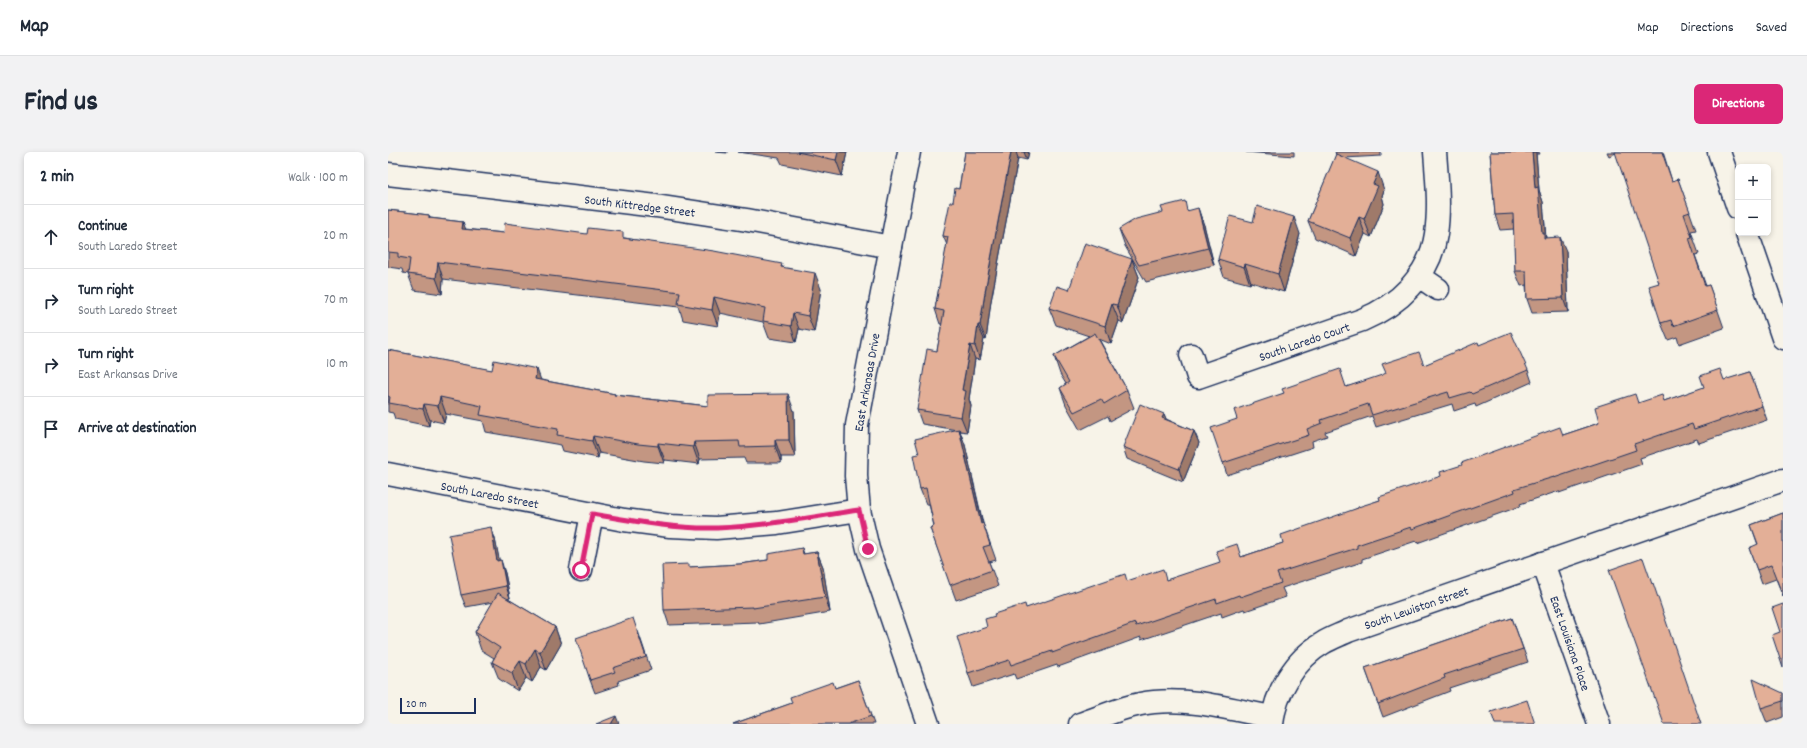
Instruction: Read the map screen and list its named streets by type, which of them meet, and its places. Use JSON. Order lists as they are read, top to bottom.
{
  "streets": {
    "street": [
      "South Kittredge Street",
      "South Laredo Court",
      "East Arkansas Drive",
      "South Laredo Street",
      "South Lewiston Street",
      "East Louisiana Place"
    ]
  },
  "crossings": [
    ["South Kittredge Street", "East Arkansas Drive"],
    ["East Arkansas Drive", "South Laredo Street"],
    ["South Lewiston Street", "East Louisiana Place"]
  ],
  "scale_bar": "20 m",
  "page": {
    "header": "Map",
    "nav": ["Map", "Directions", "Saved"],
    "title": "Find us",
    "buttons": "Directions",
    "heading": ["2 min", "Walk · 100 m"],
    "map_buttons": ["+", "−"],
    "list": [
      ["Continue", "South Laredo Street", "20 m"],
      ["Turn right", "South Laredo Street", "70 m"],
      ["Turn right", "East Arkansas Drive", "10 m"],
      "Arrive at destination"
    ],
    "scale": "20 m"
  }
}
